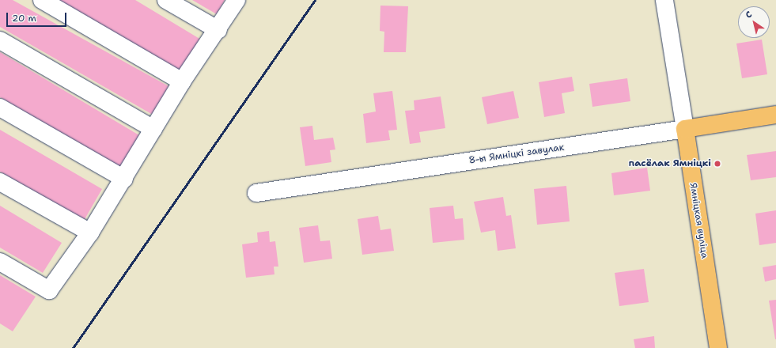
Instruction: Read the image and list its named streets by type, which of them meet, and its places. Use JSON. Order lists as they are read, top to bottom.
{
  "streets": {
    "main road": ["8-ы Ямніцкі завулак", "Ямніцкая вуліца"]
  },
  "crossings": [
    ["8-ы Ямніцкі завулак", "Ямніцкая вуліца"]
  ],
  "places": ["пасёлак Ямніцкі"],
  "scale_bar": "20 m",
  "north": "top left"
}
